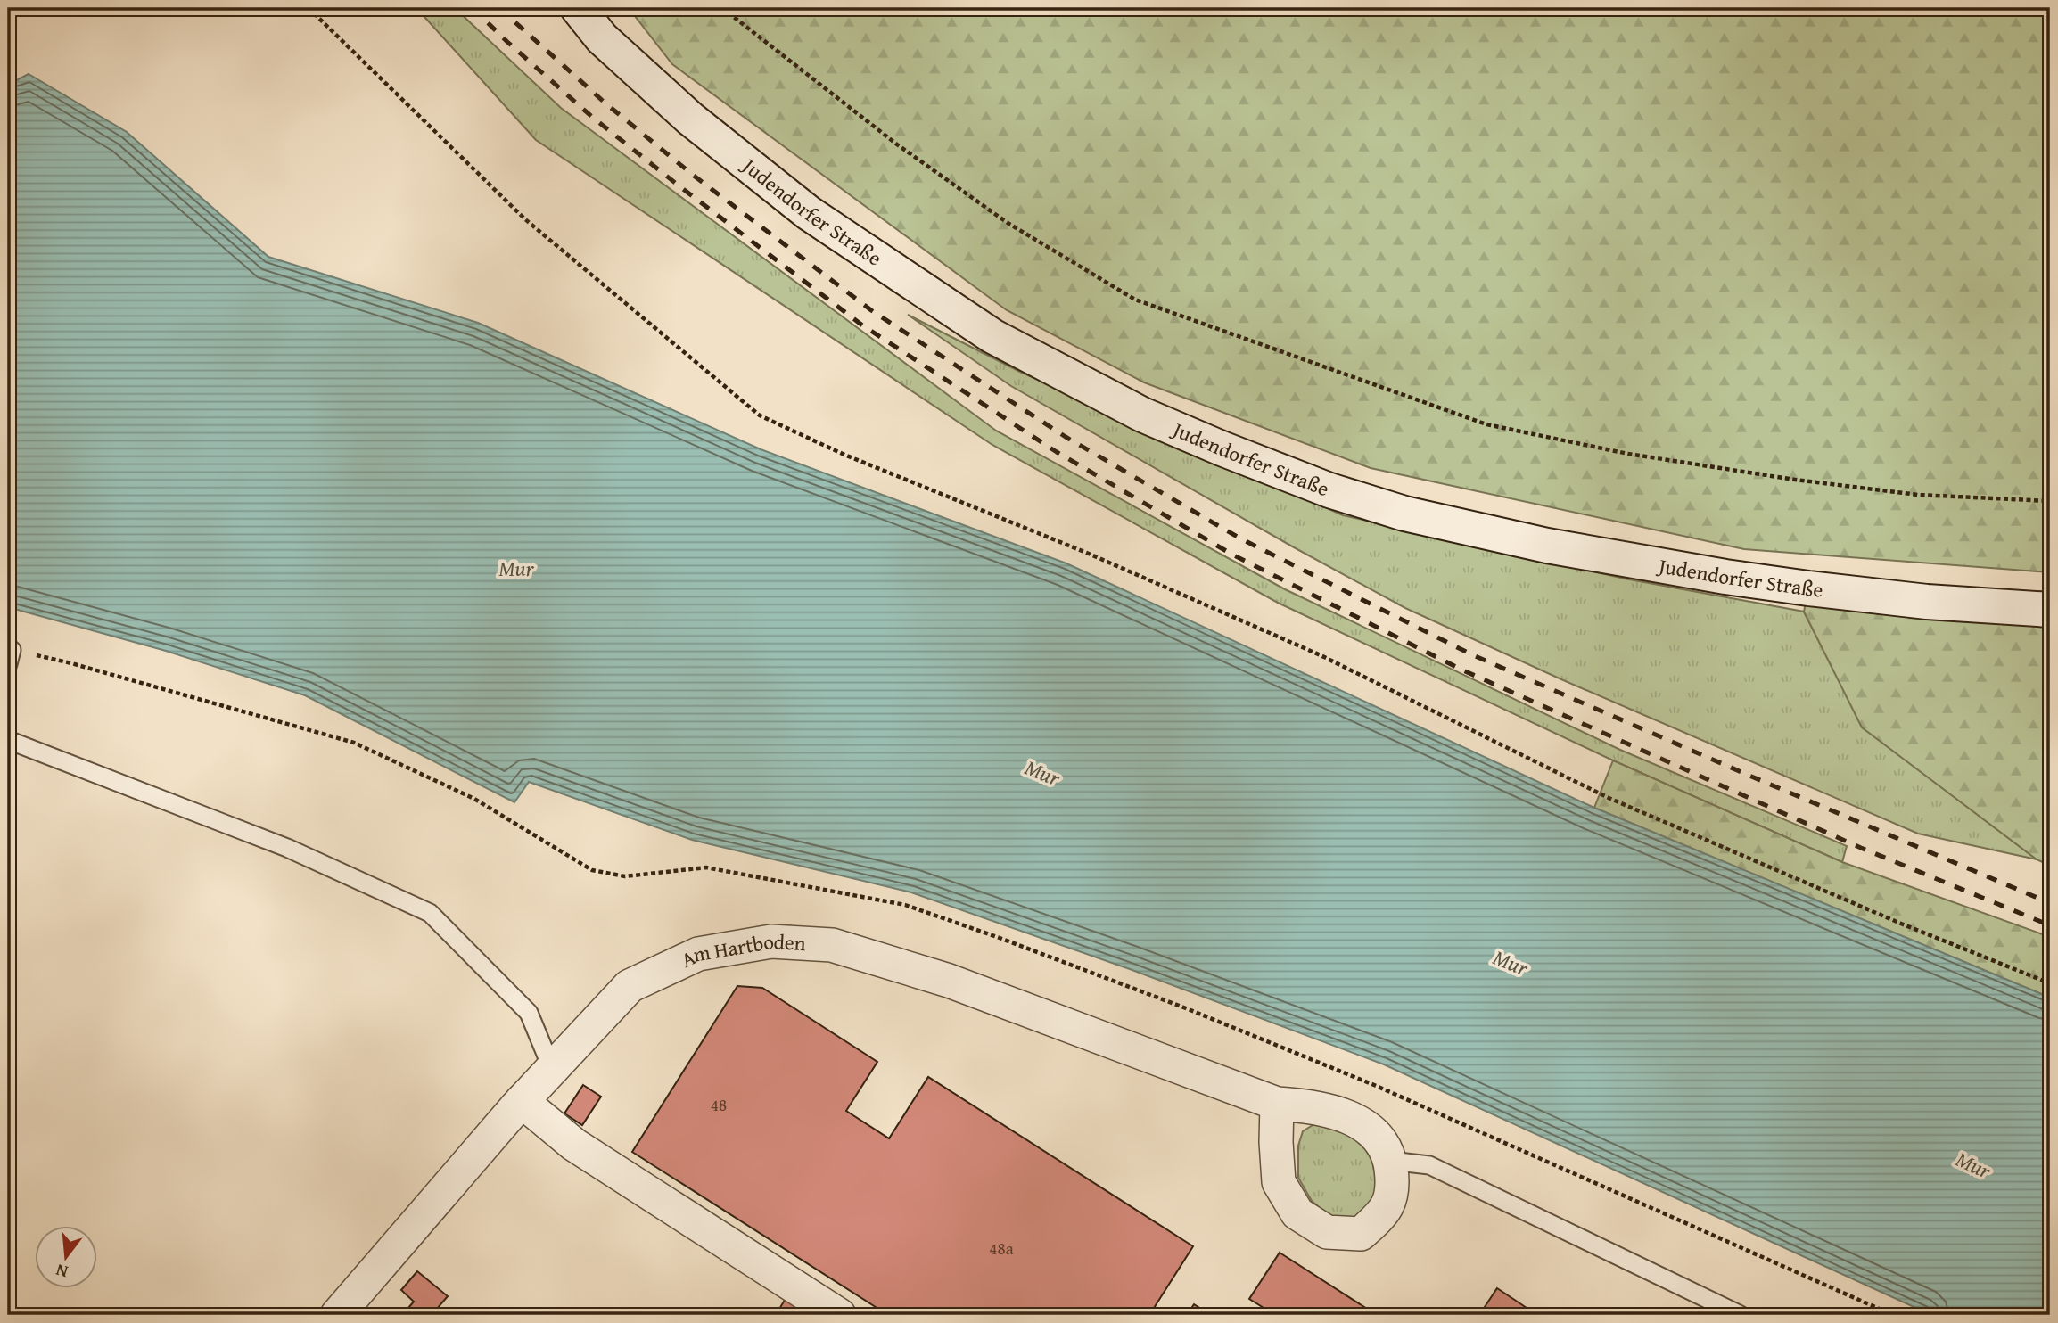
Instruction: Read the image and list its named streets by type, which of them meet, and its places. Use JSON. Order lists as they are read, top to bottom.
{
  "streets": {
    "main road": ["Judendorfer Straße"],
    "street": ["Am Hartboden"]
  },
  "water": ["Mur"],
  "house_numbers": ["48", "48a"],
  "north": "bottom"
}
